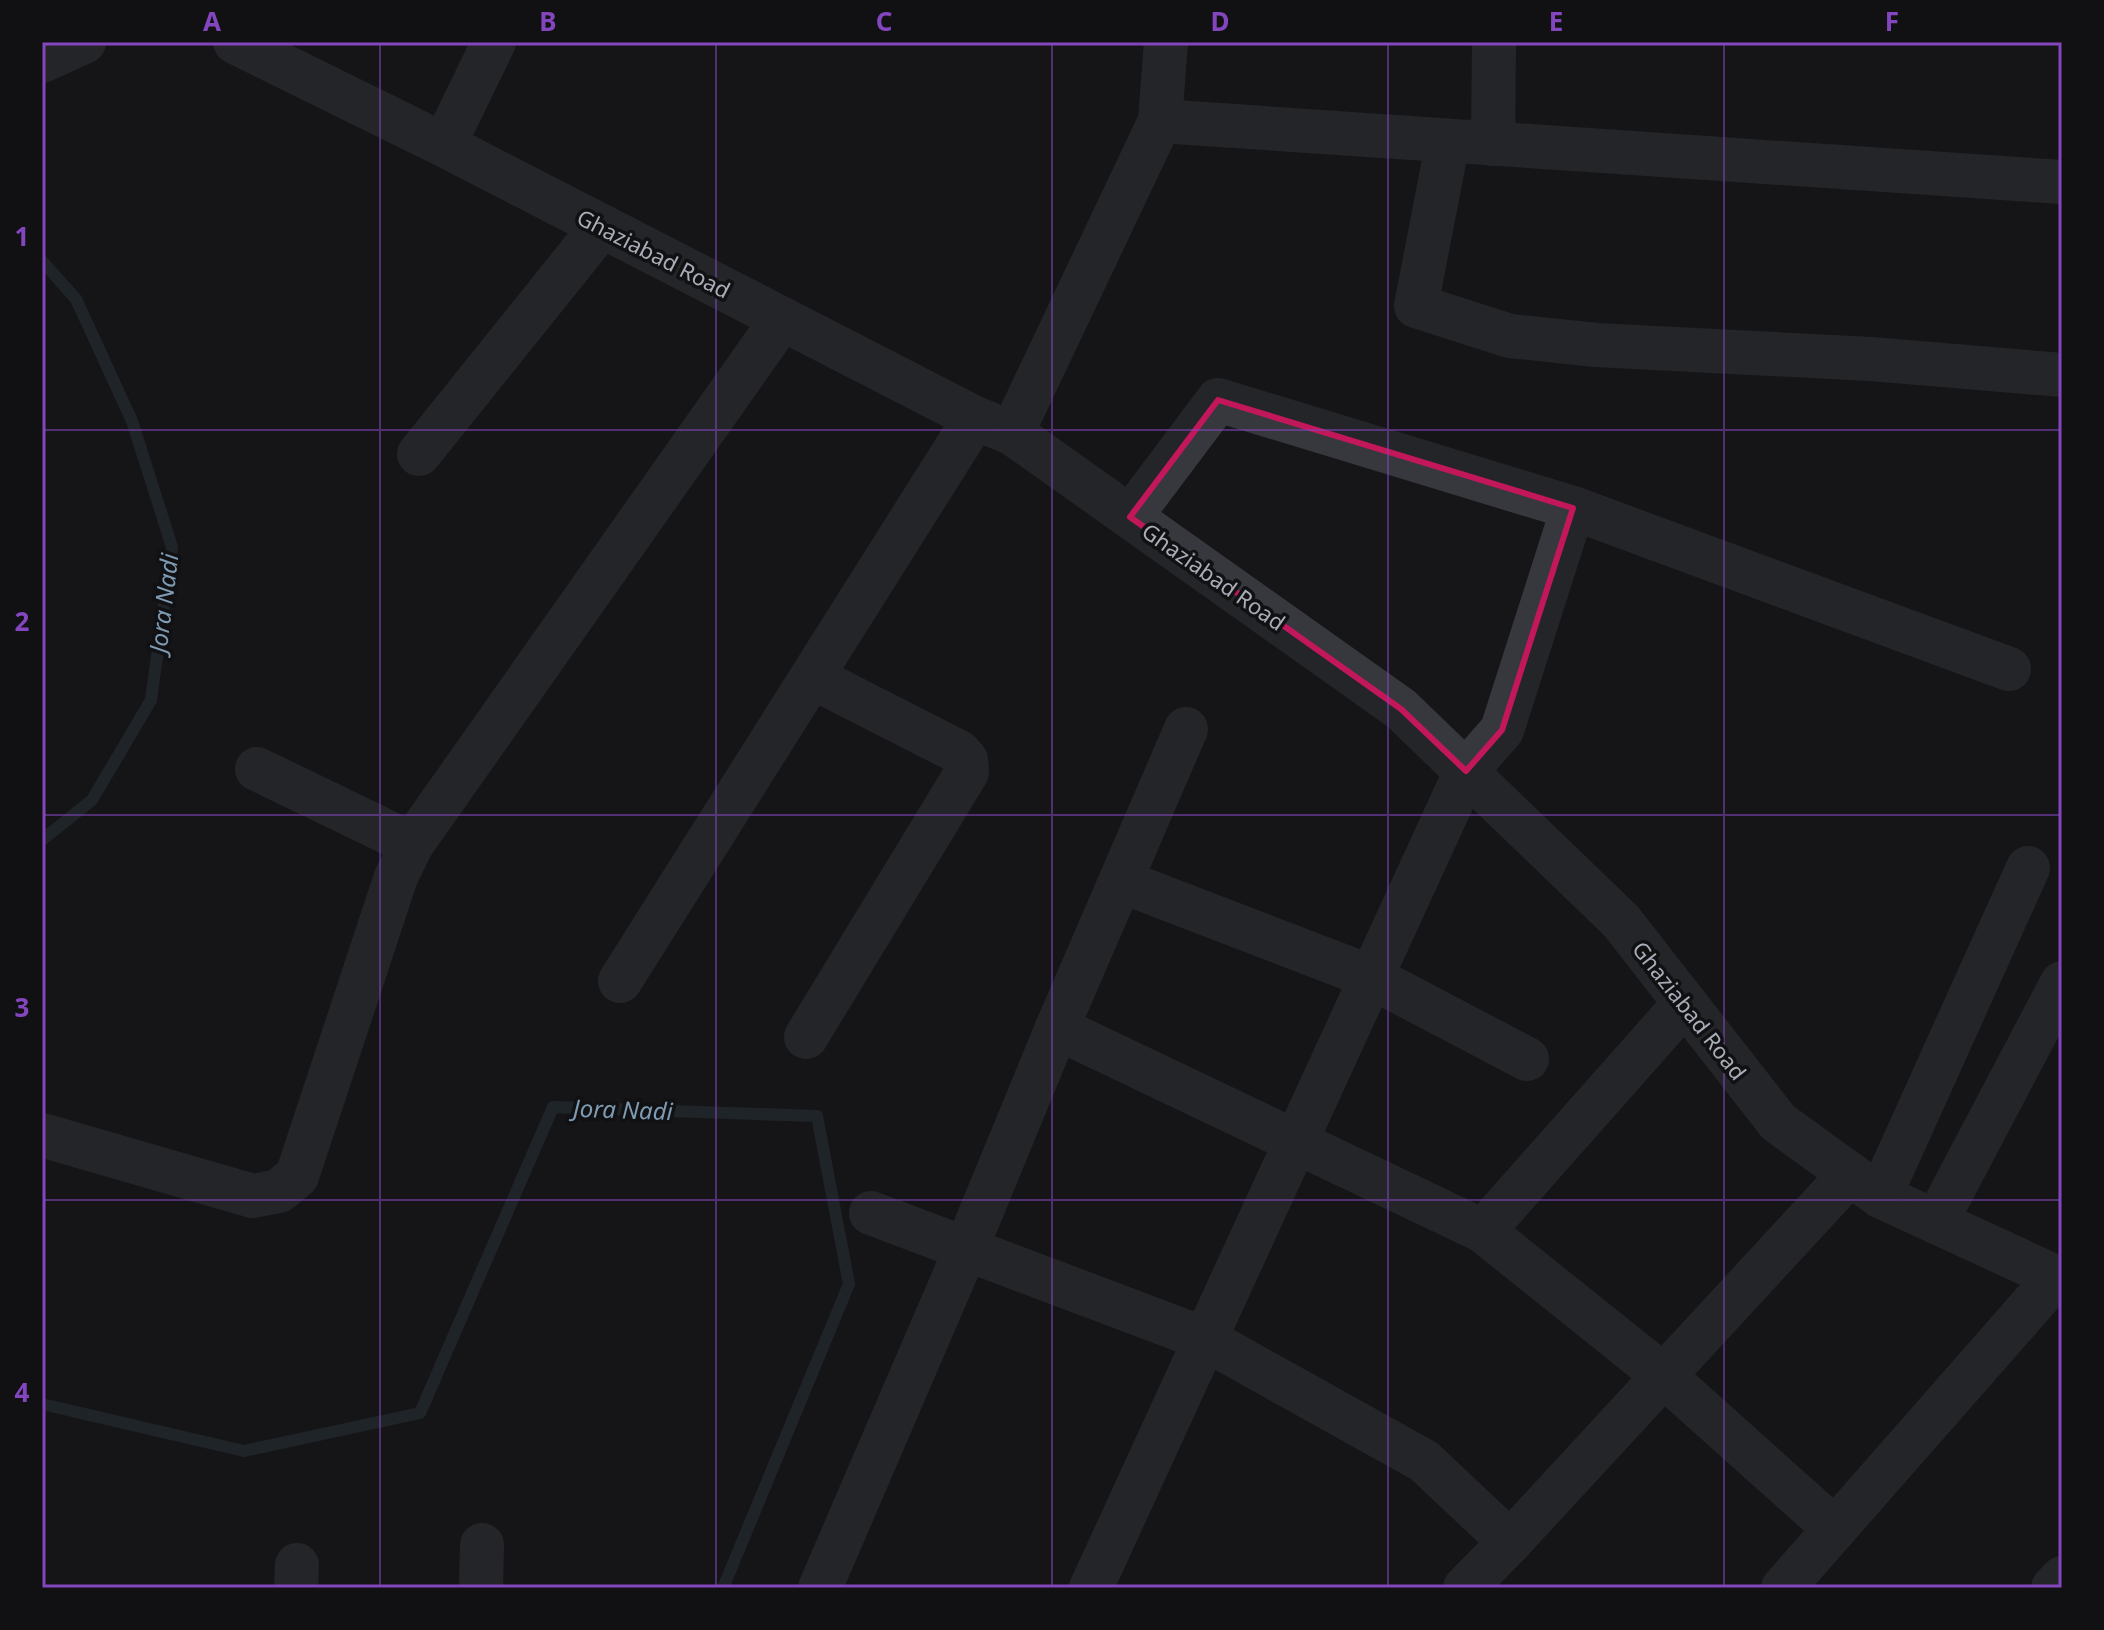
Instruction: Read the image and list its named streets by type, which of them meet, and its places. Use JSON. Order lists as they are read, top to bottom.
{
  "streets": {
    "street": ["Ghaziabad Road"]
  },
  "water": ["Jora Nadi"],
  "grid": {
    "columns": [
      "A",
      "B",
      "C",
      "D",
      "E",
      "F"
    ],
    "rows": [
      "1",
      "2",
      "3",
      "4"
    ]
  }
}
